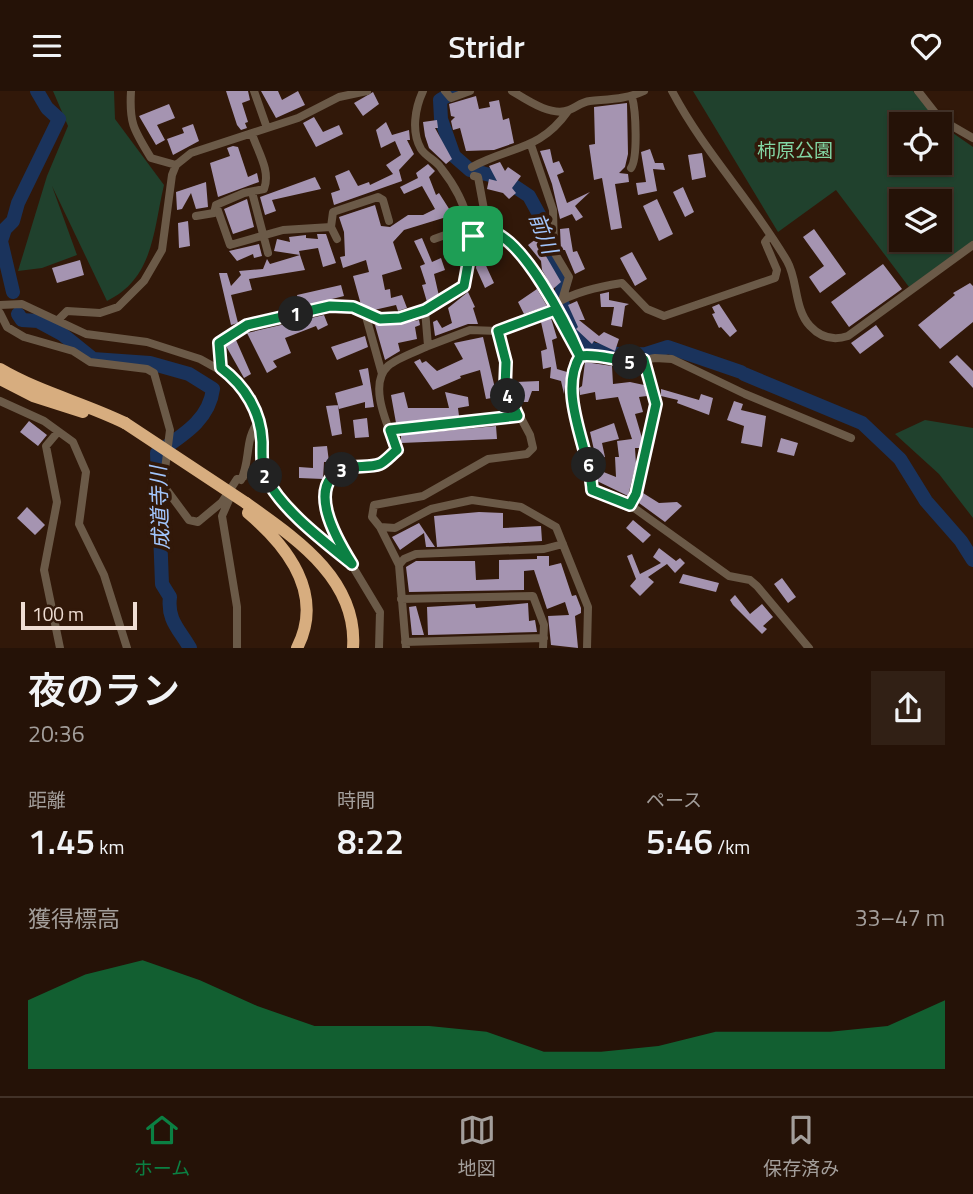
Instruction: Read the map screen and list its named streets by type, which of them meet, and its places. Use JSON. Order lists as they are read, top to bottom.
{
  "water": ["前川", "成道寺川"],
  "parks": ["柿原公園"],
  "scale_bar": "100 m",
  "page": {
    "header": "Stridr",
    "pins": [
      "1",
      "5",
      "4",
      "6",
      "3",
      "2"
    ],
    "scale": "100 m",
    "heading": ["夜のラン", "20:36"],
    "stats": [
      ["距離", "1.45 km"],
      ["時間", "8:22"],
      ["ペース", "5:46 /km"]
    ],
    "chart": ["獲得標高", "33–47 m"],
    "tabs": ["ホーム", "地図", "保存済み"]
  }
}
